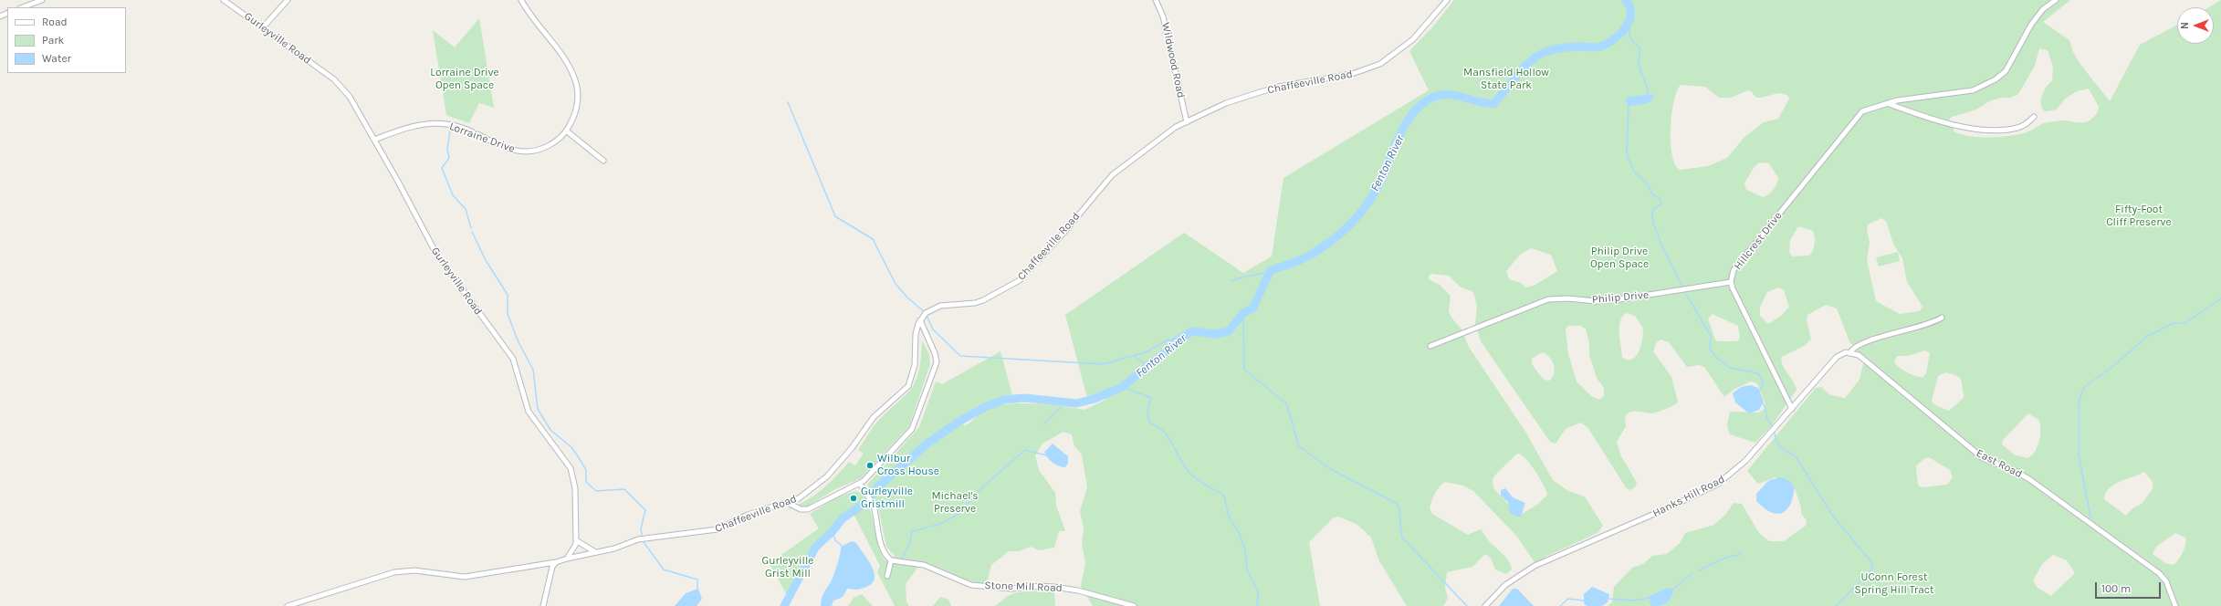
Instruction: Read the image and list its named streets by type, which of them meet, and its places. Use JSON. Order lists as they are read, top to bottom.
{
  "streets": {
    "street": [
      "Gurleyville Road",
      "Wildwood Road",
      "Chaffeeville Road",
      "Lorraine Drive",
      "Hillcrest Drive",
      "Philip Drive",
      "East Road",
      "Hanks Hill Road",
      "Stone Mill Road"
    ]
  },
  "crossings": [
    ["Gurleyville Road", "Chaffeeville Road"],
    ["Gurleyville Road", "Lorraine Drive"],
    ["Wildwood Road", "Chaffeeville Road"],
    ["Hillcrest Drive", "Philip Drive"],
    ["Hillcrest Drive", "Hanks Hill Road"],
    ["East Road", "Hanks Hill Road"]
  ],
  "water": ["Fenton River"],
  "parks": [
    "Lorraine Drive Open Space",
    "Mansfield Hollow State Park",
    "Fifty-Foot Cliff Preserve",
    "Philip Drive Open Space",
    "Michael's Preserve",
    "Gurleyville Grist Mill",
    "UConn Forest Spring Hill Tract"
  ],
  "places": ["Wilbur Cross House", "Gurleyville Gristmill"],
  "legend": ["Road", "Park", "Water"],
  "scale_bar": "100 m",
  "north": "left"
}
